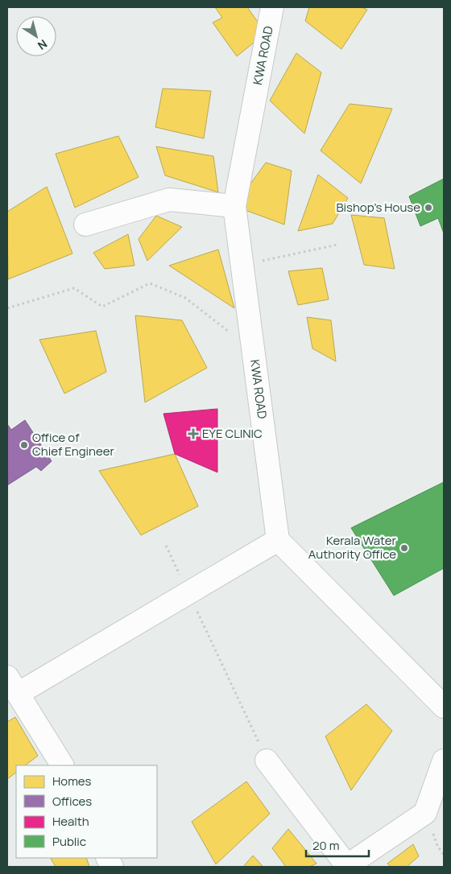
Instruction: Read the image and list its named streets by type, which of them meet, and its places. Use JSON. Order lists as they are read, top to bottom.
{
  "streets": {
    "street": ["KWA ROAD"]
  },
  "places": {
    "other": ["Bishop's House", "Office of Chief Engineer", "Kerala Water Authority Office"],
    "health": ["EYE CLINIC"]
  },
  "legend": [
    "Homes",
    "Offices",
    "Health",
    "Public"
  ],
  "scale_bar": "20 m",
  "north": "bottom right"
}
